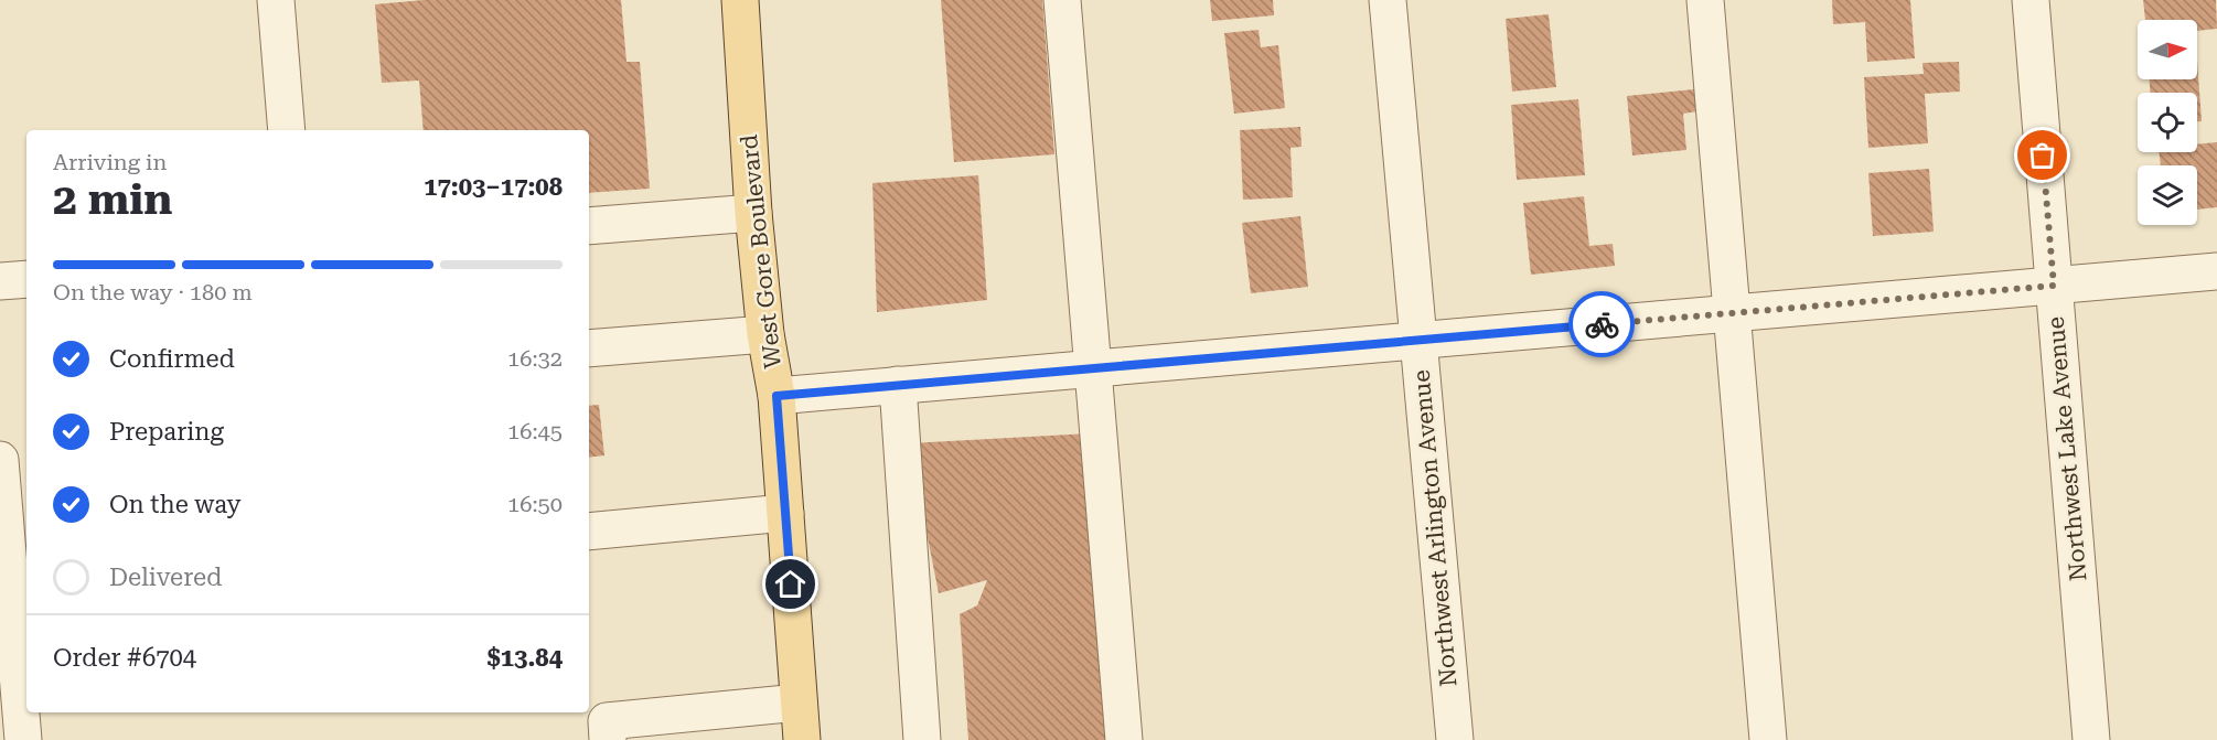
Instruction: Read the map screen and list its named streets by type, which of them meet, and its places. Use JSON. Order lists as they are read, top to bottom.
{
  "streets": {
    "main road": ["West Gore Boulevard"],
    "street": ["Northwest Lake Avenue", "Northwest Arlington Avenue"]
  },
  "north": "right",
  "page": {
    "heading": ["2 min", "Arriving in", "17:03–17:08"],
    "panel": ["Order #6704", "$13.84"],
    "bar": "On the way · 180 m",
    "list": [
      ["Confirmed", "16:32"],
      ["Preparing", "16:45"],
      ["On the way", "16:50"],
      "Delivered"
    ]
  }
}
